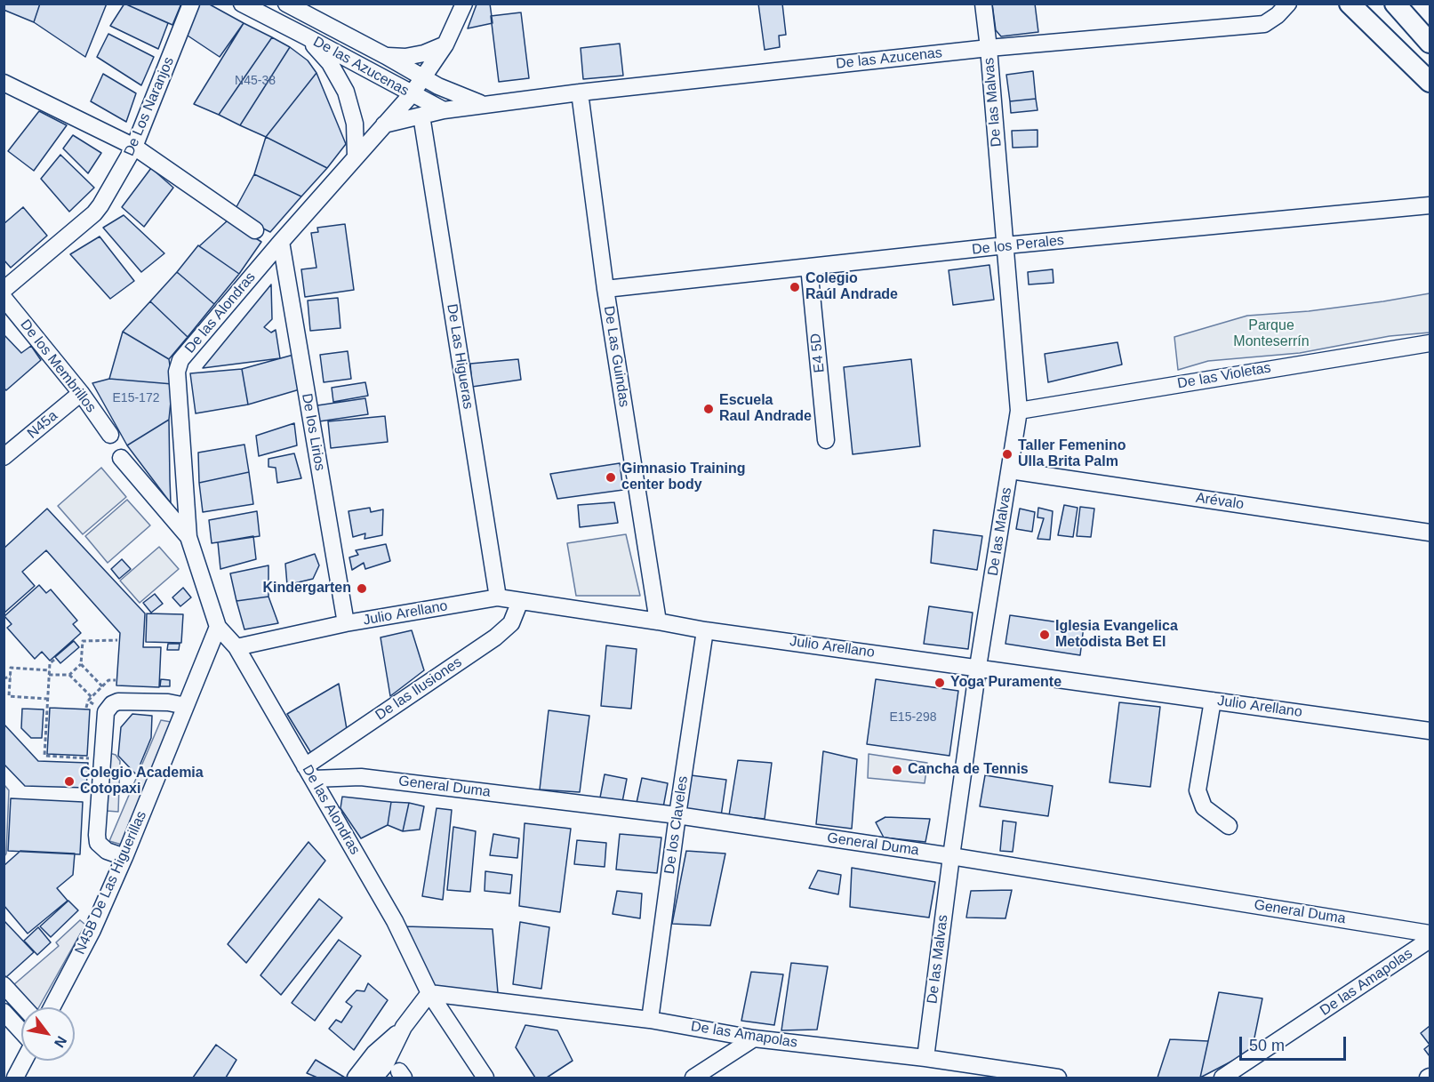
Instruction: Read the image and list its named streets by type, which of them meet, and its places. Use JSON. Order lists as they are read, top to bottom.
{
  "streets": {
    "street": [
      "De las Azucenas",
      "De las Malvas",
      "De Los Naranjos",
      "De los Perales",
      "De las Alondras",
      "E4 5D",
      "De Las Higueras",
      "De Las Guindas",
      "De los Membrillos",
      "De las Violetas",
      "N45a",
      "De los Lirios",
      "Arévalo",
      "Julio Arellano",
      "De las Ilusiones",
      "General Duma",
      "De los Claveles",
      "N45B De Las Higuerillas",
      "De las Amapolas"
    ]
  },
  "crossings": [
    ["De las Azucenas", "De las Malvas"],
    ["De las Azucenas", "De Las Guindas"],
    ["De las Malvas", "De los Perales"],
    ["De las Malvas", "De las Violetas"],
    ["De las Malvas", "Arévalo"],
    ["De las Malvas", "Julio Arellano"],
    ["De las Malvas", "General Duma"],
    ["De las Malvas", "De las Amapolas"],
    ["De los Perales", "E4 5D"],
    ["De los Perales", "De Las Guindas"],
    ["De las Alondras", "De los Lirios"],
    ["De las Alondras", "Julio Arellano"],
    ["De las Alondras", "De las Ilusiones"],
    ["De las Alondras", "General Duma"],
    ["De las Alondras", "N45B De Las Higuerillas"],
    ["De las Alondras", "De las Amapolas"],
    ["De Las Higueras", "Julio Arellano"],
    ["De Las Guindas", "Julio Arellano"],
    ["De los Membrillos", "N45a"],
    ["De los Lirios", "Julio Arellano"],
    ["Julio Arellano", "De las Ilusiones"],
    ["Julio Arellano", "De los Claveles"],
    ["De las Ilusiones", "General Duma"],
    ["General Duma", "De los Claveles"],
    ["De los Claveles", "De las Amapolas"]
  ],
  "parks": ["Parque Monteserrín"],
  "places": [
    "Colegio Raúl Andrade",
    "Escuela Raul Andrade",
    "Taller Femenino Ulla Brita Palm",
    "Gimnasio Training center body",
    "Kindergarten",
    "Iglesia Evangelica Metodista Bet El",
    "Yoga Puramente",
    "Cancha de Tennis",
    "Colegio Academia Cotopaxi"
  ],
  "house_numbers": ["N45-38", "E15-172", "E15-298"],
  "scale_bar": "50 m",
  "north": "bottom right"
}
